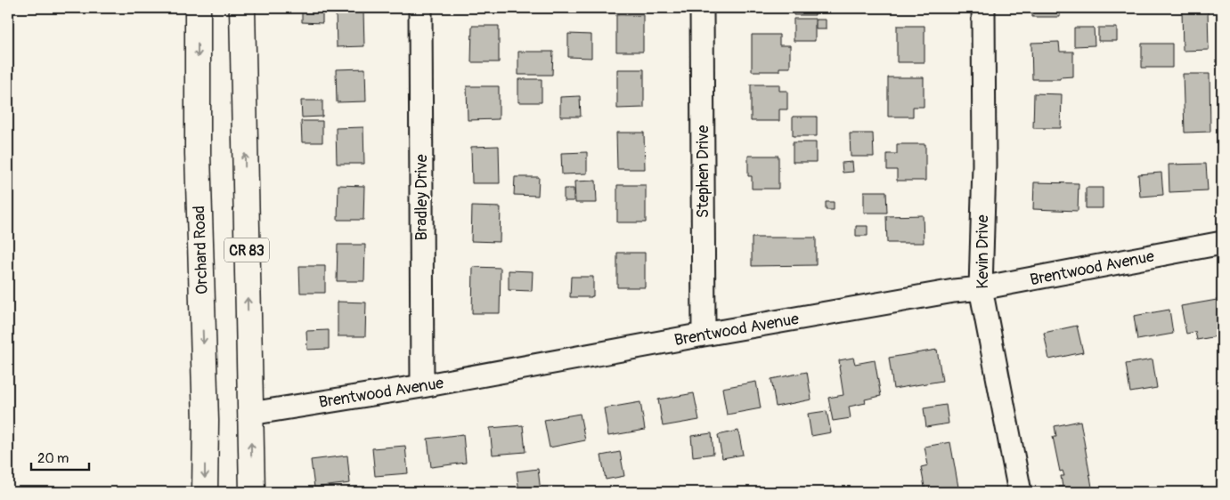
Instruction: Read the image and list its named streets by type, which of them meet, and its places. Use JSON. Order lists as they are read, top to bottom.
{
  "streets": {
    "main road": ["Orchard Road", "CR 83"],
    "street": [
      "Stephen Drive",
      "Bradley Drive",
      "Kevin Drive",
      "Brentwood Avenue"
    ]
  },
  "crossings": [
    ["Stephen Drive", "Brentwood Avenue"],
    ["Bradley Drive", "Brentwood Avenue"],
    ["CR 83", "Brentwood Avenue"],
    ["Kevin Drive", "Brentwood Avenue"]
  ],
  "scale_bar": "20 m"
}
